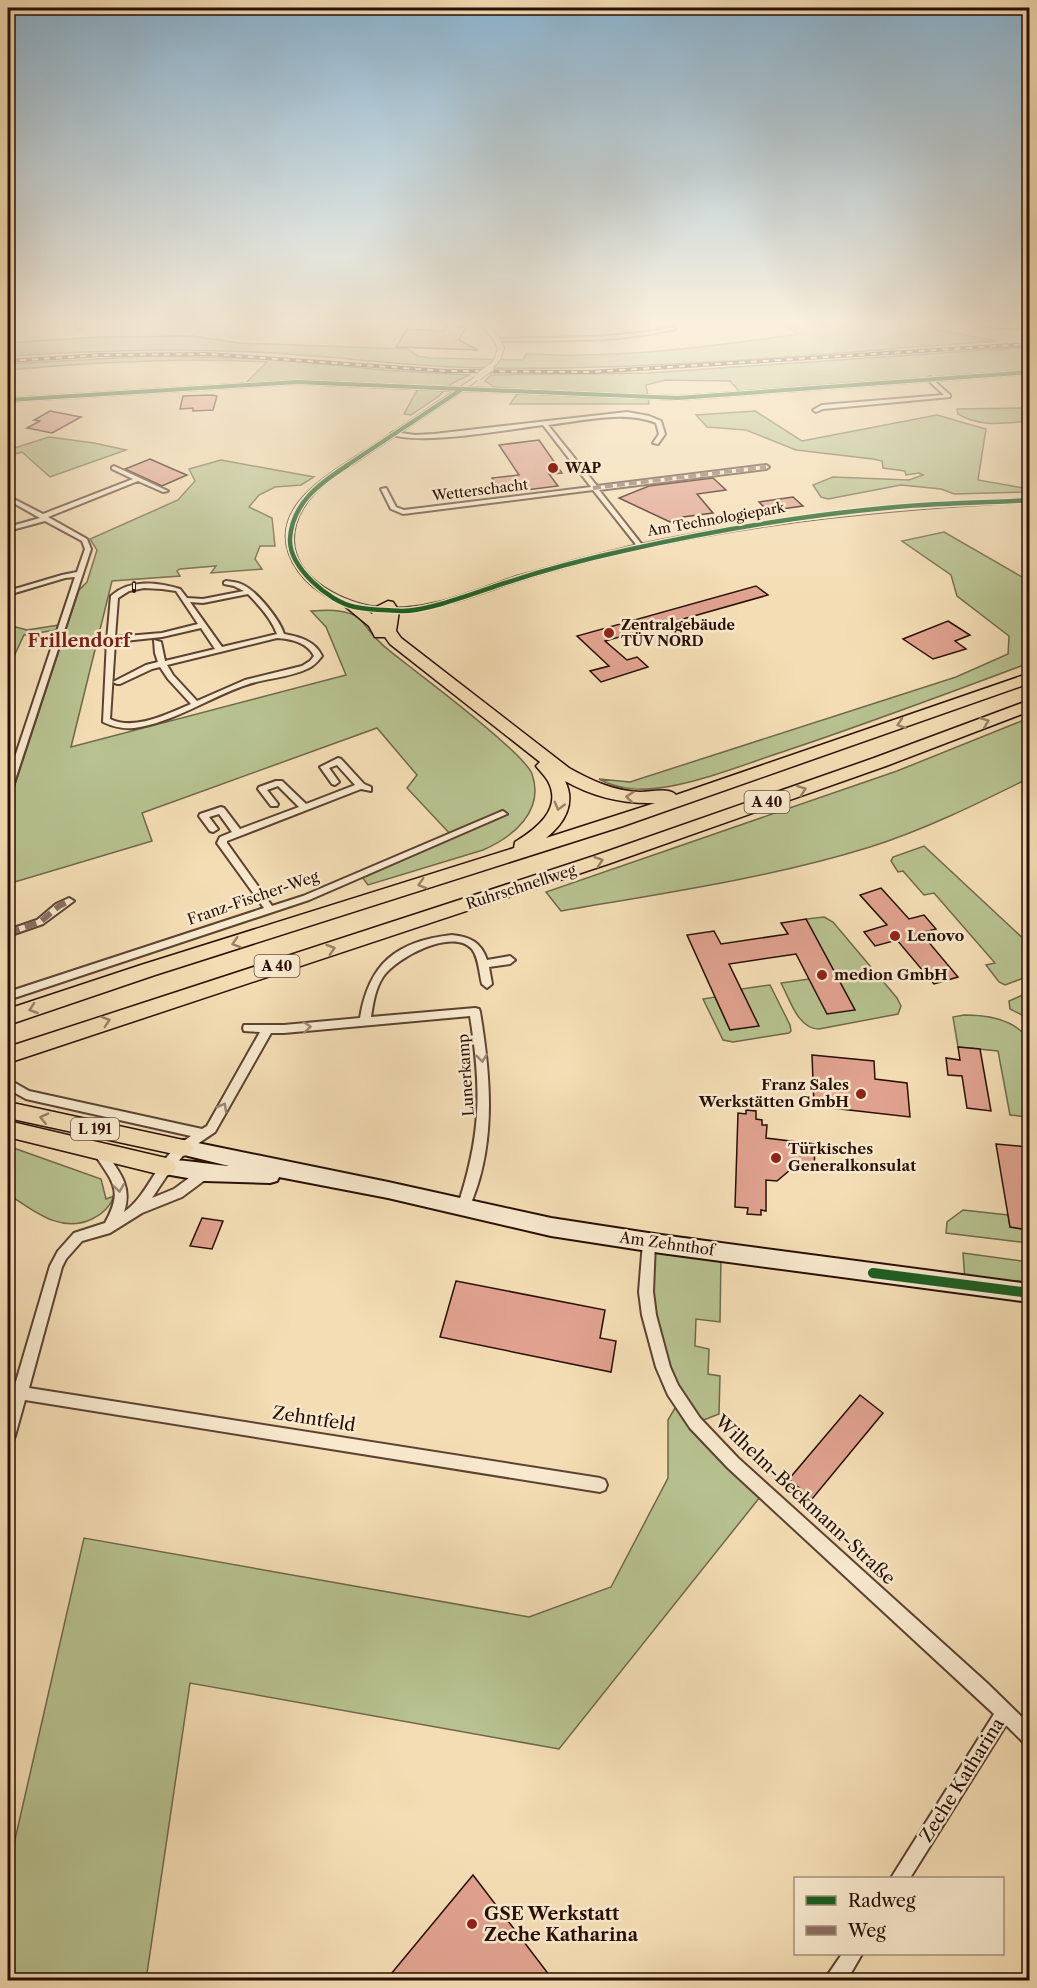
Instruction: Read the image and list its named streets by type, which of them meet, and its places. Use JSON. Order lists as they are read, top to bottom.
{
  "streets": {
    "highway": ["A 40", "Ruhrschnellweg"],
    "main road": ["L 191", "Am Zehnthof"],
    "street": [
      "Wetterschacht",
      "Am Technologiepark",
      "Franz-Fischer-Weg",
      "Lunerkamp",
      "Zehntfeld",
      "Wilhelm-Beckmann-Straße",
      "Zeche Katharina"
    ]
  },
  "crossings": [
    ["Lunerkamp", "Am Zehnthof"],
    ["L 191", "Am Zehnthof"],
    ["Am Zehnthof", "Wilhelm-Beckmann-Straße"],
    ["Wilhelm-Beckmann-Straße", "Zeche Katharina"]
  ],
  "districts": ["Frillendorf"],
  "places": [
    "WAP",
    "Zentralgebäude TÜV NORD",
    "Lenovo",
    "medion GmbH",
    "Franz Sales Werkstätten GmbH",
    "Türkisches Generalkonsulat",
    "GSE Werkstatt Zeche Katharina"
  ],
  "legend": ["Radweg", "Weg"]
}
